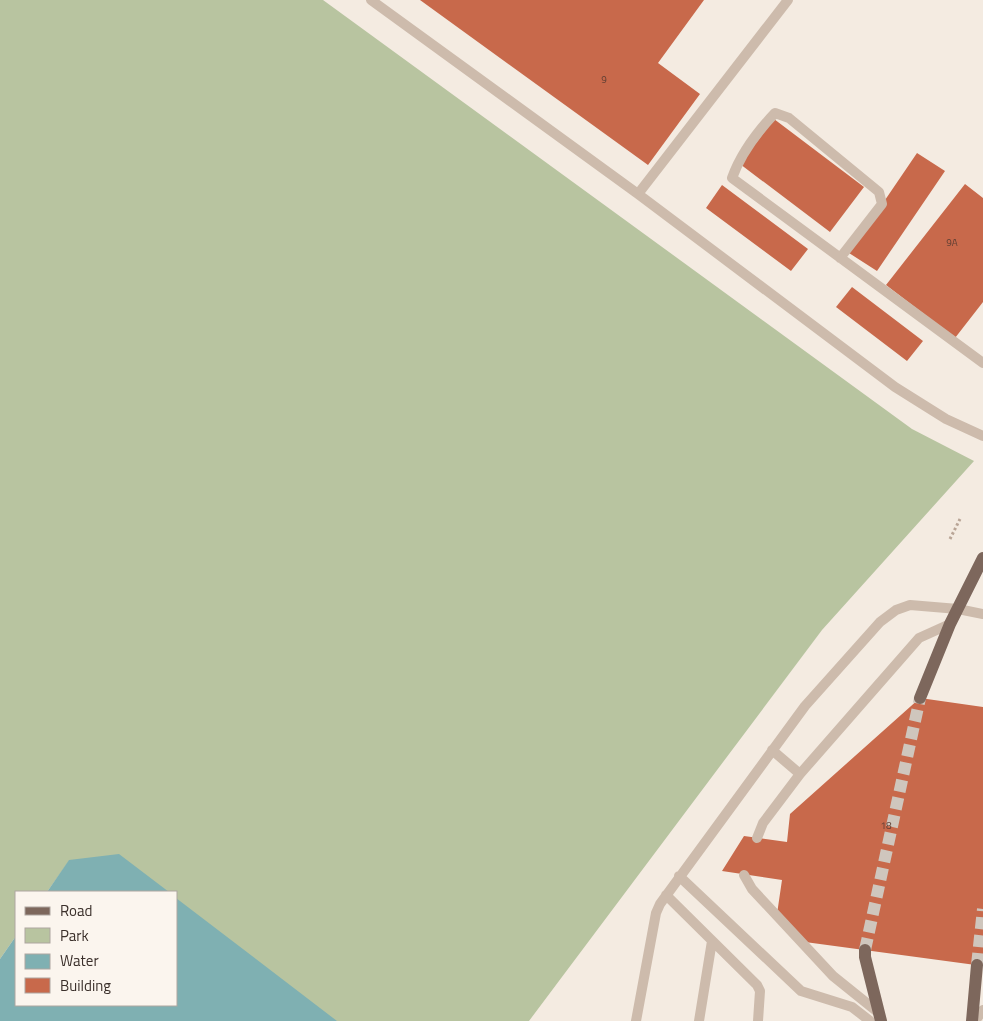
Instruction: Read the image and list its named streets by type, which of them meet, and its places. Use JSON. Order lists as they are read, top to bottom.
{
  "house_numbers": ["9", "9A", "18"],
  "legend": [
    "Road",
    "Park",
    "Water",
    "Building"
  ]
}
